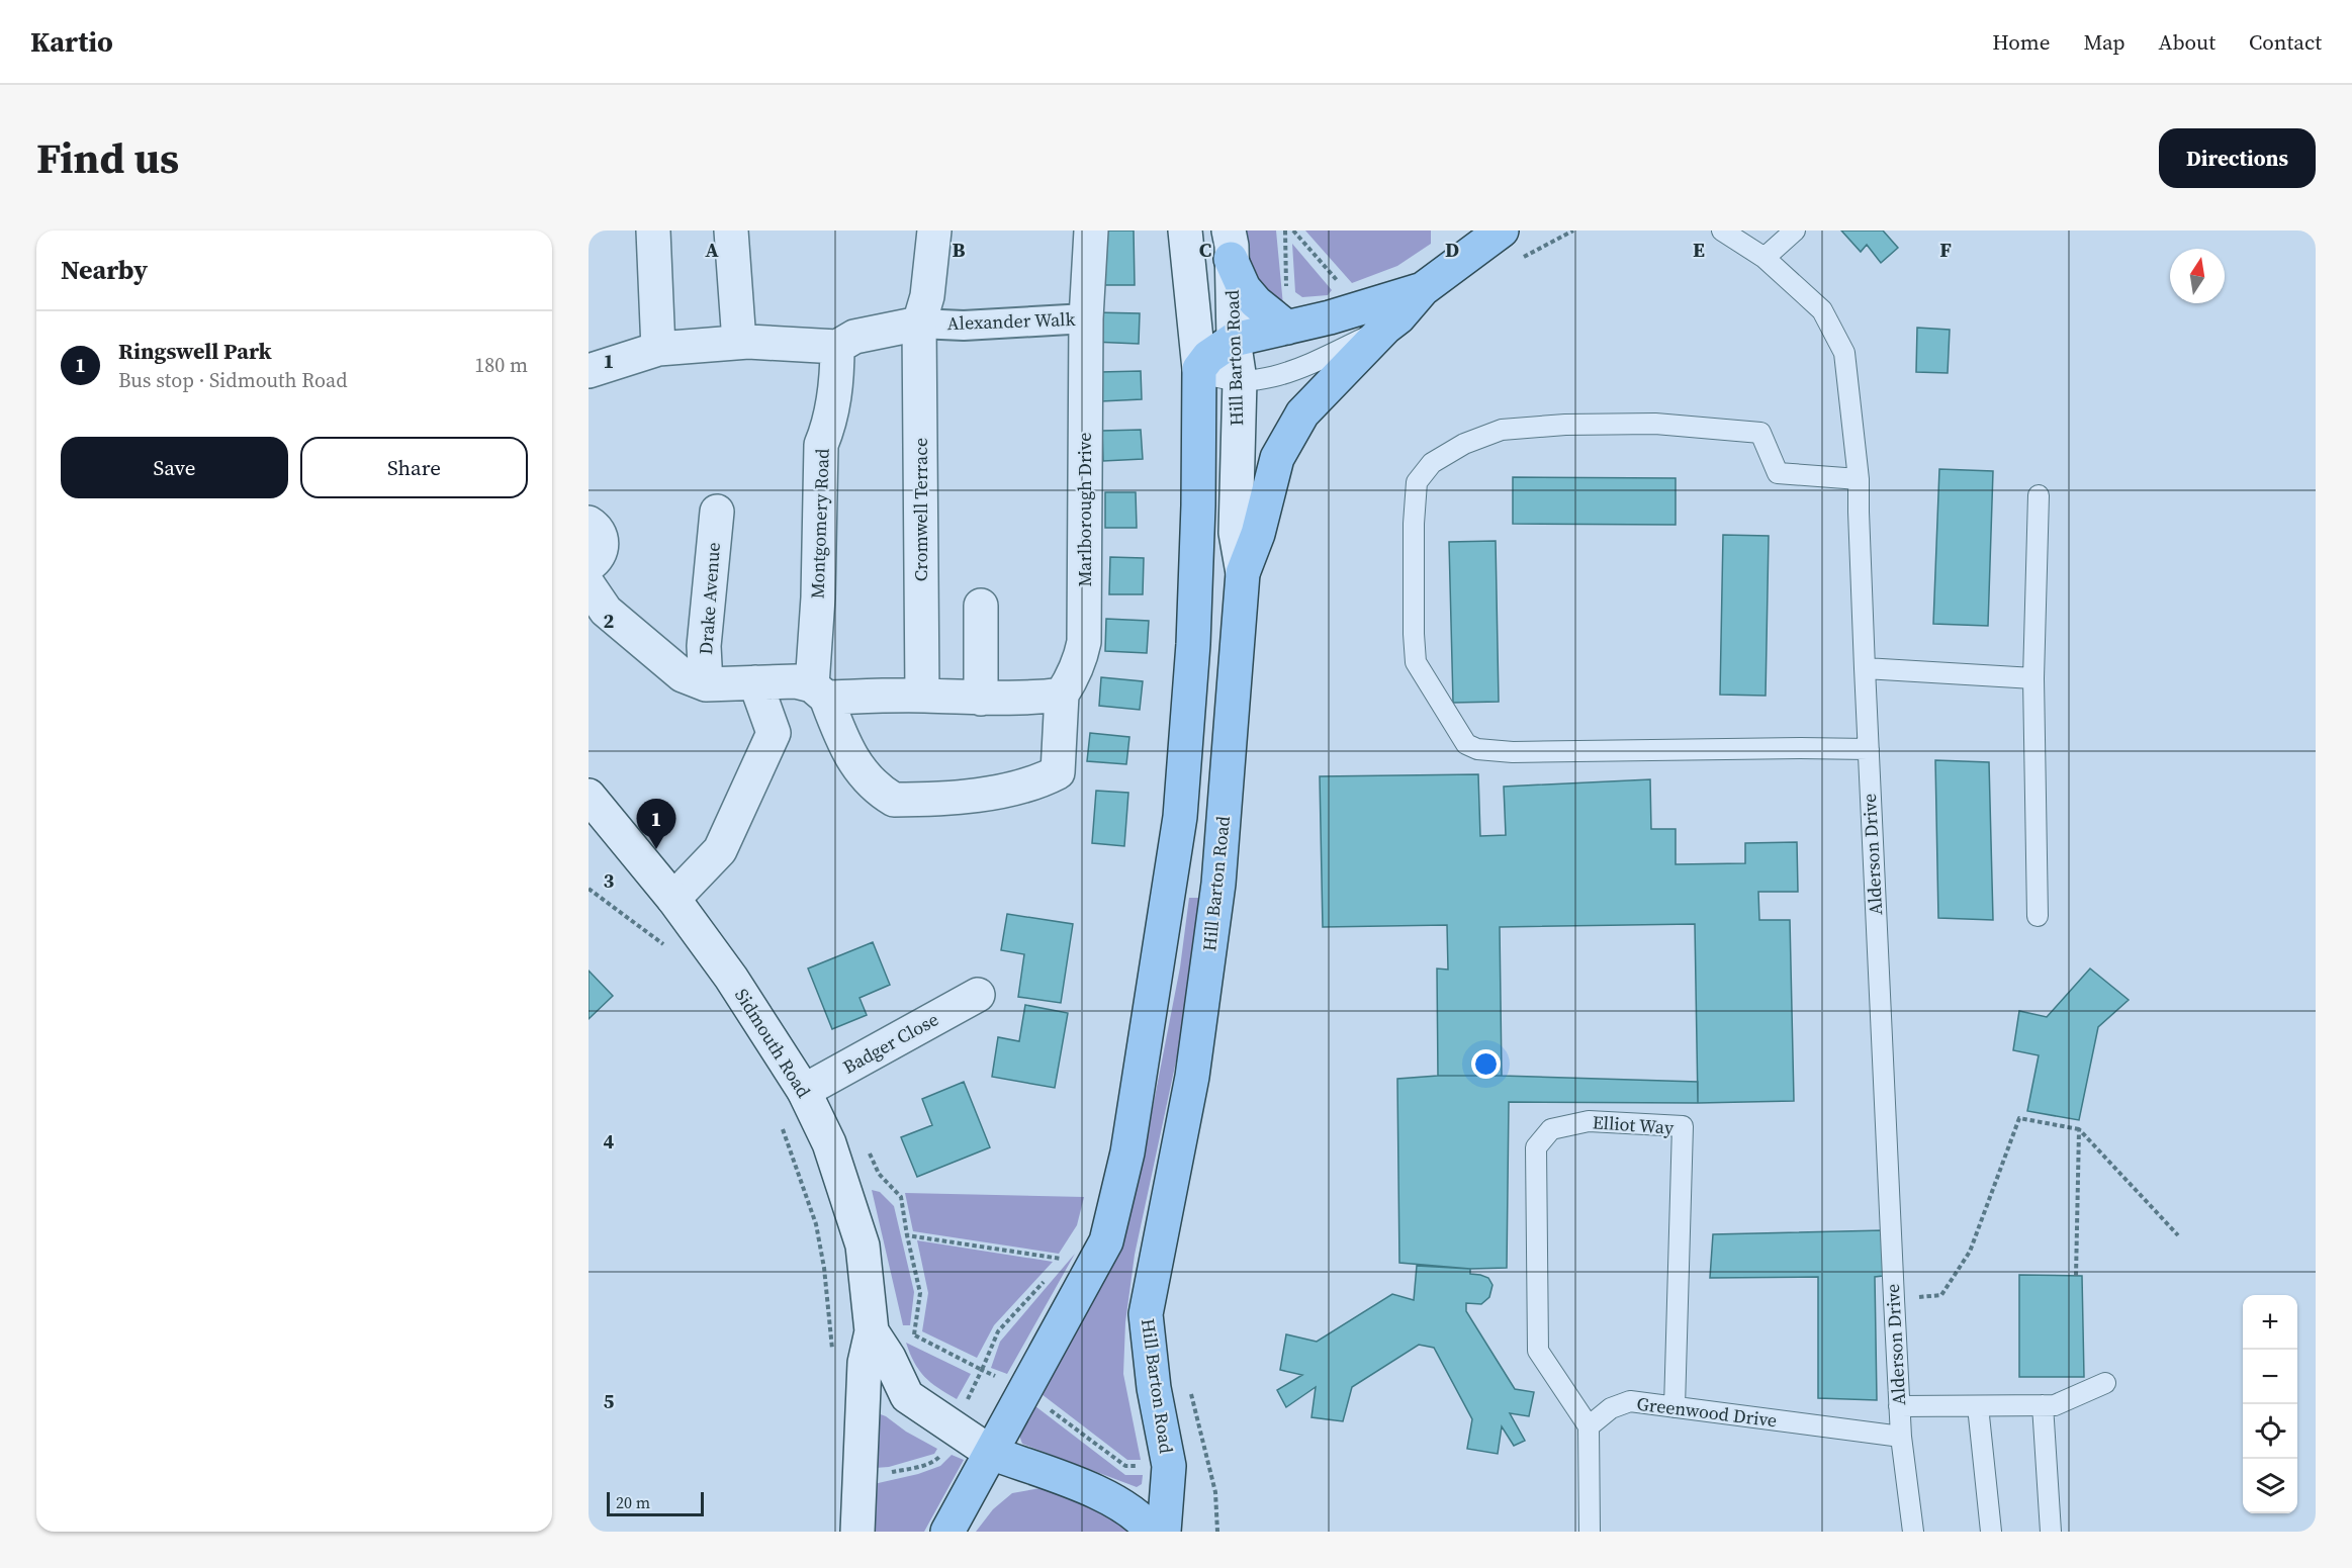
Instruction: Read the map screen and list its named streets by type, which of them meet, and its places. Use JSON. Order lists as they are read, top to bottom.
{
  "streets": {
    "main road": ["Hill Barton Road"],
    "street": [
      "Alexander Walk",
      "Cromwell Terrace",
      "Marlborough Drive",
      "Montgomery Road",
      "Drake Avenue",
      "Sidmouth Road",
      "Badger Close"
    ],
    "lane": ["Alderson Drive", "Elliot Way", "Greenwood Drive"]
  },
  "crossings": [
    ["Alexander Walk", "Cromwell Terrace"],
    ["Alexander Walk", "Marlborough Drive"],
    ["Hill Barton Road", "Sidmouth Road"],
    ["Marlborough Drive", "Montgomery Road"],
    ["Marlborough Drive", "Drake Avenue"],
    ["Montgomery Road", "Drake Avenue"],
    ["Alderson Drive", "Greenwood Drive"],
    ["Sidmouth Road", "Badger Close"],
    ["Elliot Way", "Greenwood Drive"]
  ],
  "scale_bar": "20 m",
  "north": "top",
  "page": {
    "header": "Kartio",
    "nav": [
      "Home",
      "Map",
      "About",
      "Contact"
    ],
    "title": "Find us",
    "buttons": [
      "Directions",
      ["Save", "Share"]
    ],
    "heading": "Nearby",
    "list": [
      {
        "mark": "1",
        "name": "Ringswell Park",
        "note": "Bus stop · Sidmouth Road",
        "value": "180 m"
      }
    ],
    "pins": "1",
    "map_buttons": ["+", "−"],
    "scale": "20 m"
  },
  "grid": {
    "columns": [
      "A",
      "B",
      "C",
      "D",
      "E",
      "F"
    ],
    "rows": [
      "1",
      "2",
      "3",
      "4",
      "5"
    ]
  }
}
